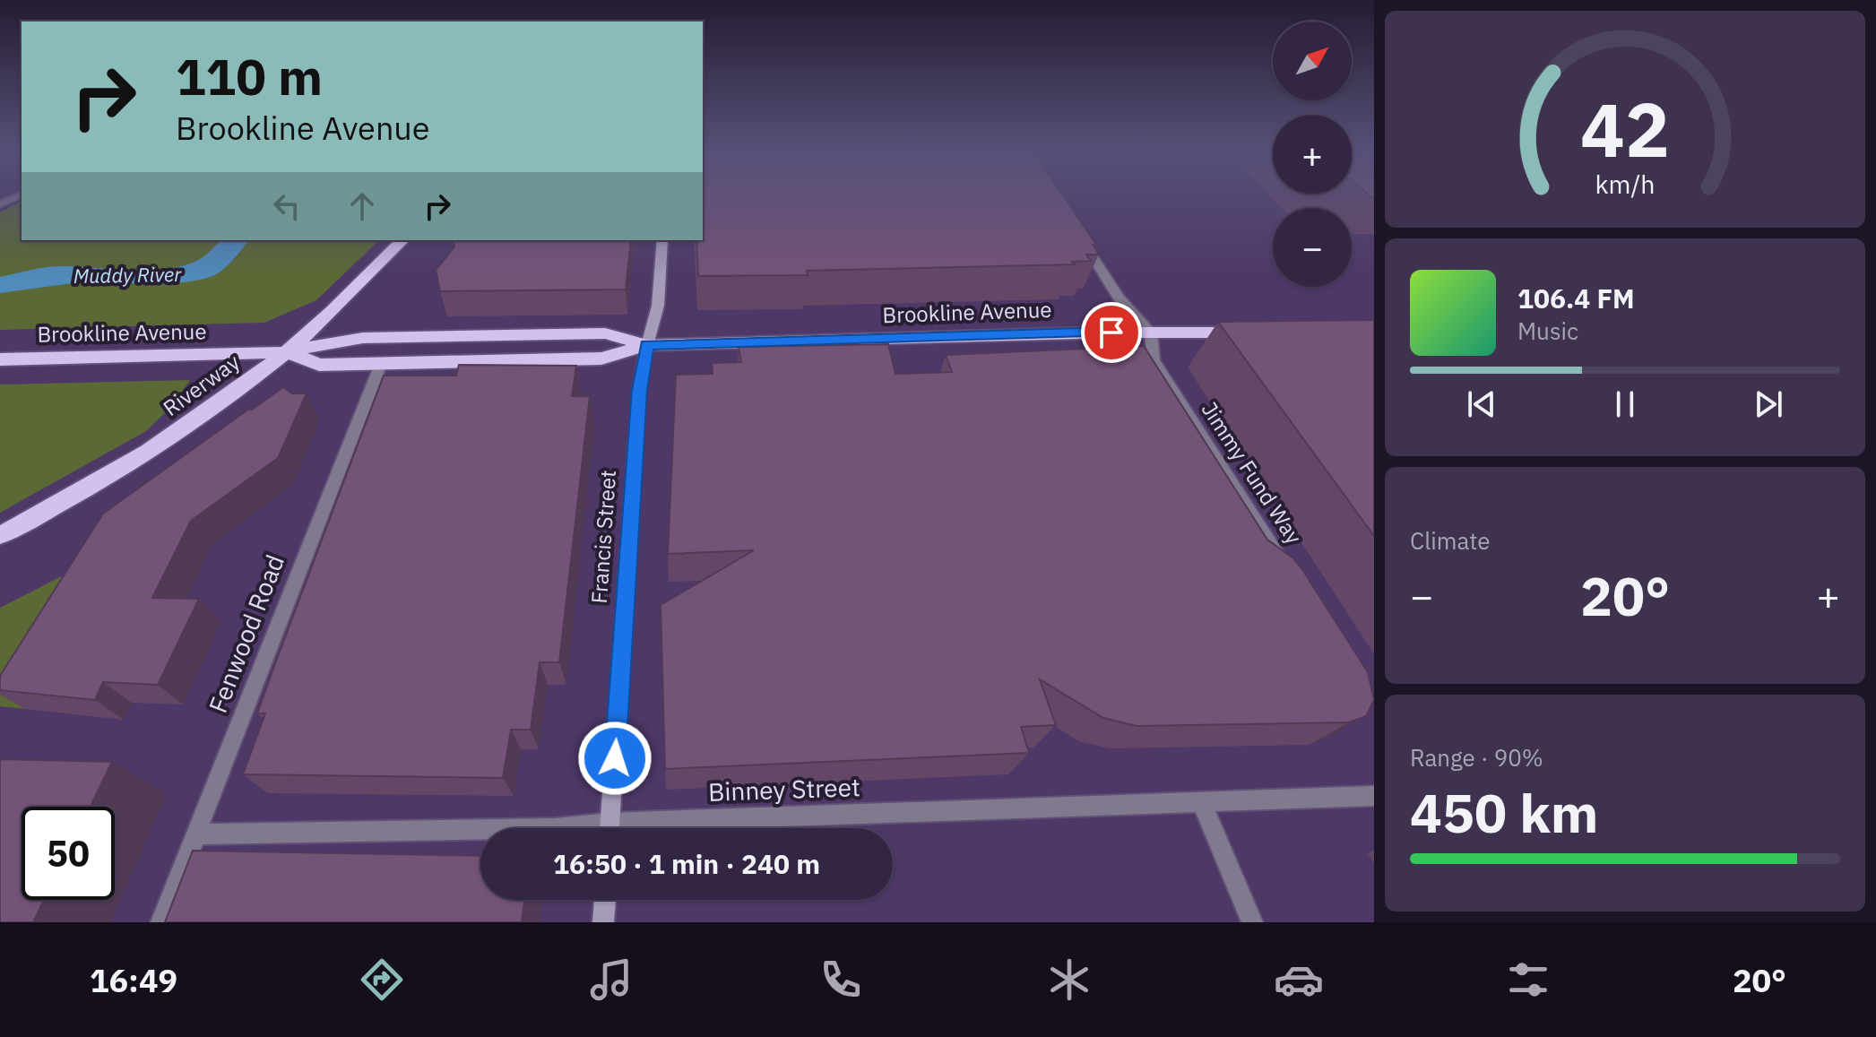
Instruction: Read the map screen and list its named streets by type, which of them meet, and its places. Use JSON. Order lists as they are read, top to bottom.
{
  "streets": {
    "highway": ["Brookline Avenue", "Riverway"],
    "main road": ["Francis Street"],
    "street": ["Jimmy Fund Way", "Fenwood Road", "Binney Street"]
  },
  "crossings": [
    ["Brookline Avenue", "Riverway"],
    ["Brookline Avenue", "Jimmy Fund Way"],
    ["Brookline Avenue", "Francis Street"],
    ["Brookline Avenue", "Fenwood Road"],
    ["Fenwood Road", "Binney Street"]
  ],
  "water": ["Muddy River"],
  "north": "top right",
  "page": {
    "map_buttons": ["+", "−"],
    "turn": ["110 m", "Brookline Avenue"],
    "song": ["106.4 FM", "Music"],
    "tile": [
      "Climate",
      ["Range · 90%", "450 km"]
    ],
    "heat": ["−", "20°", "+"],
    "limit": "50",
    "trip": "16:50 · 1 min · 240 m",
    "tabs": ["16:49", "20°"],
    "gauge": ["42", "km/h"]
  }
}
